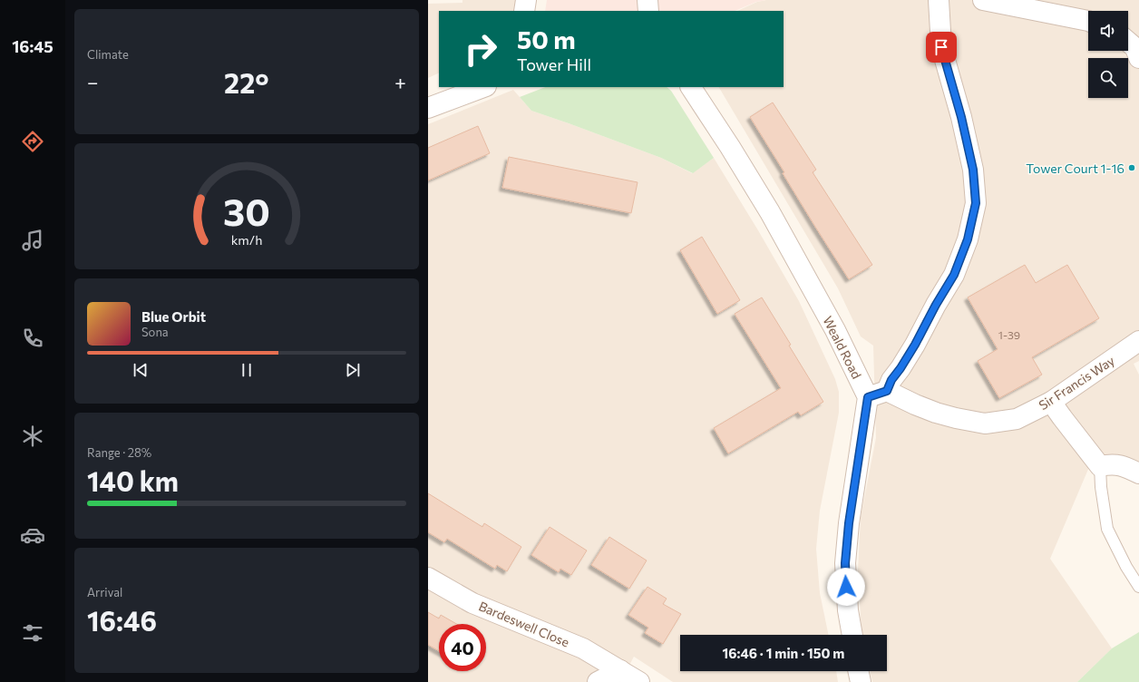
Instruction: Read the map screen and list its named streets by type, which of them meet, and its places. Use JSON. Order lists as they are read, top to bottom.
{
  "streets": {
    "street": ["Weald Road", "Sir Francis Way", "Bardeswell Close"]
  },
  "places": ["Tower Court 1-16"],
  "house_numbers": ["1-39"],
  "page": {
    "tabs": "16:45",
    "tile": [
      "Climate",
      ["Range · 28%", "140 km"],
      ["Arrival", "16:46"]
    ],
    "turn": ["50 m", "Tower Hill"],
    "heat": ["−", "22°", "+"],
    "song": ["Blue Orbit", "Sona"],
    "limit": "40",
    "trip": "16:46 · 1 min · 150 m",
    "gauge": ["30", "km/h"]
  }
}
